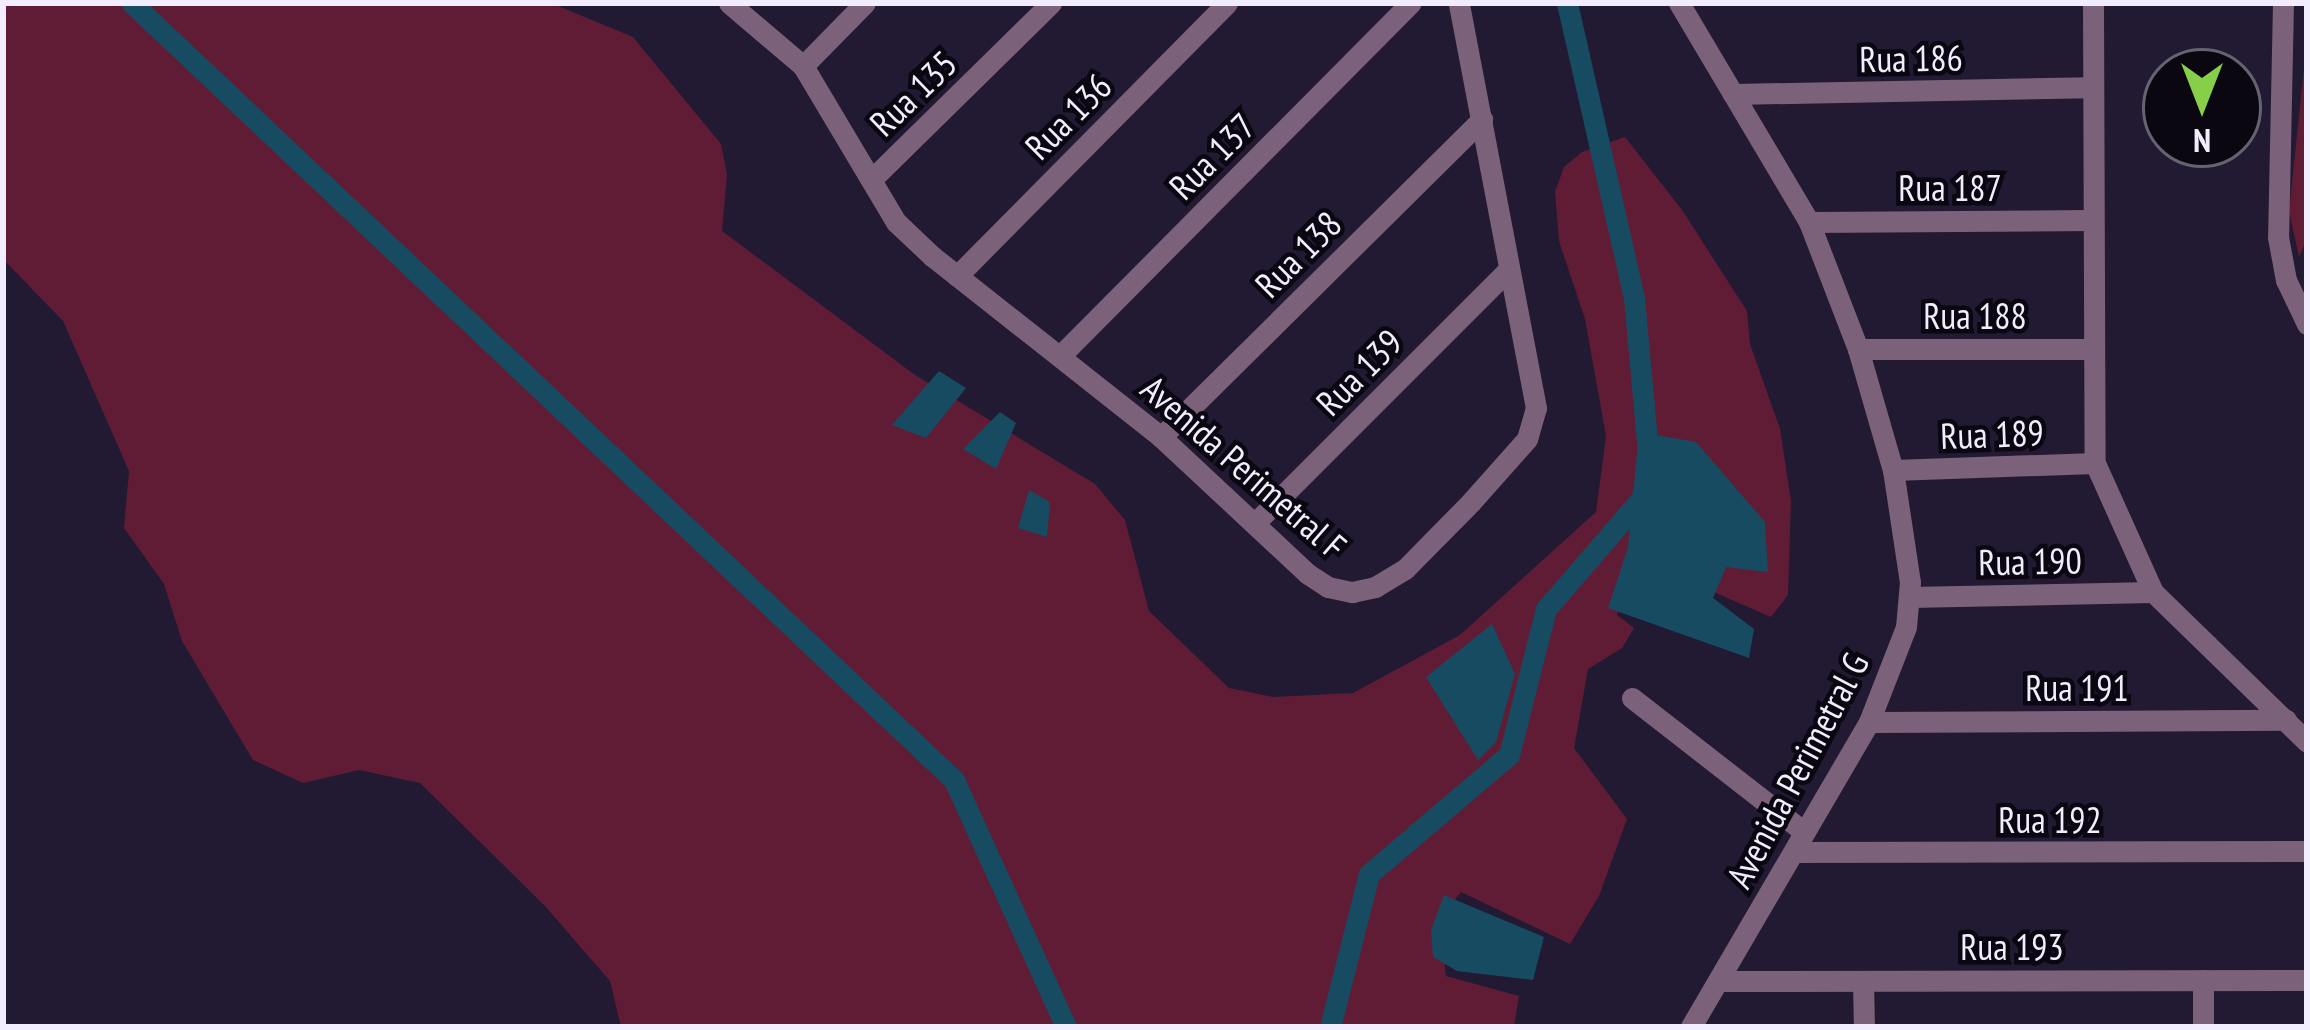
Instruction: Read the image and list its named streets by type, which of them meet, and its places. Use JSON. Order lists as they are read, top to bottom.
{
  "streets": {
    "street": [
      "Rua 186",
      "Rua 135",
      "Rua 136",
      "Rua 137",
      "Rua 187",
      "Rua 138",
      "Rua 188",
      "Rua 139",
      "Rua 189",
      "Avenida Perimetral F",
      "Rua 190",
      "Rua 191",
      "Avenida Perimetral G",
      "Rua 192",
      "Rua 193"
    ]
  },
  "crossings": [
    ["Rua 186", "Avenida Perimetral G"],
    ["Rua 135", "Avenida Perimetral F"],
    ["Rua 136", "Avenida Perimetral F"],
    ["Rua 137", "Avenida Perimetral F"],
    ["Rua 187", "Avenida Perimetral G"],
    ["Rua 138", "Avenida Perimetral F"],
    ["Rua 188", "Avenida Perimetral G"],
    ["Rua 139", "Avenida Perimetral F"],
    ["Rua 189", "Avenida Perimetral G"],
    ["Rua 190", "Avenida Perimetral G"],
    ["Rua 191", "Avenida Perimetral G"],
    ["Avenida Perimetral G", "Rua 192"],
    ["Avenida Perimetral G", "Rua 193"]
  ],
  "north": "bottom"
}
